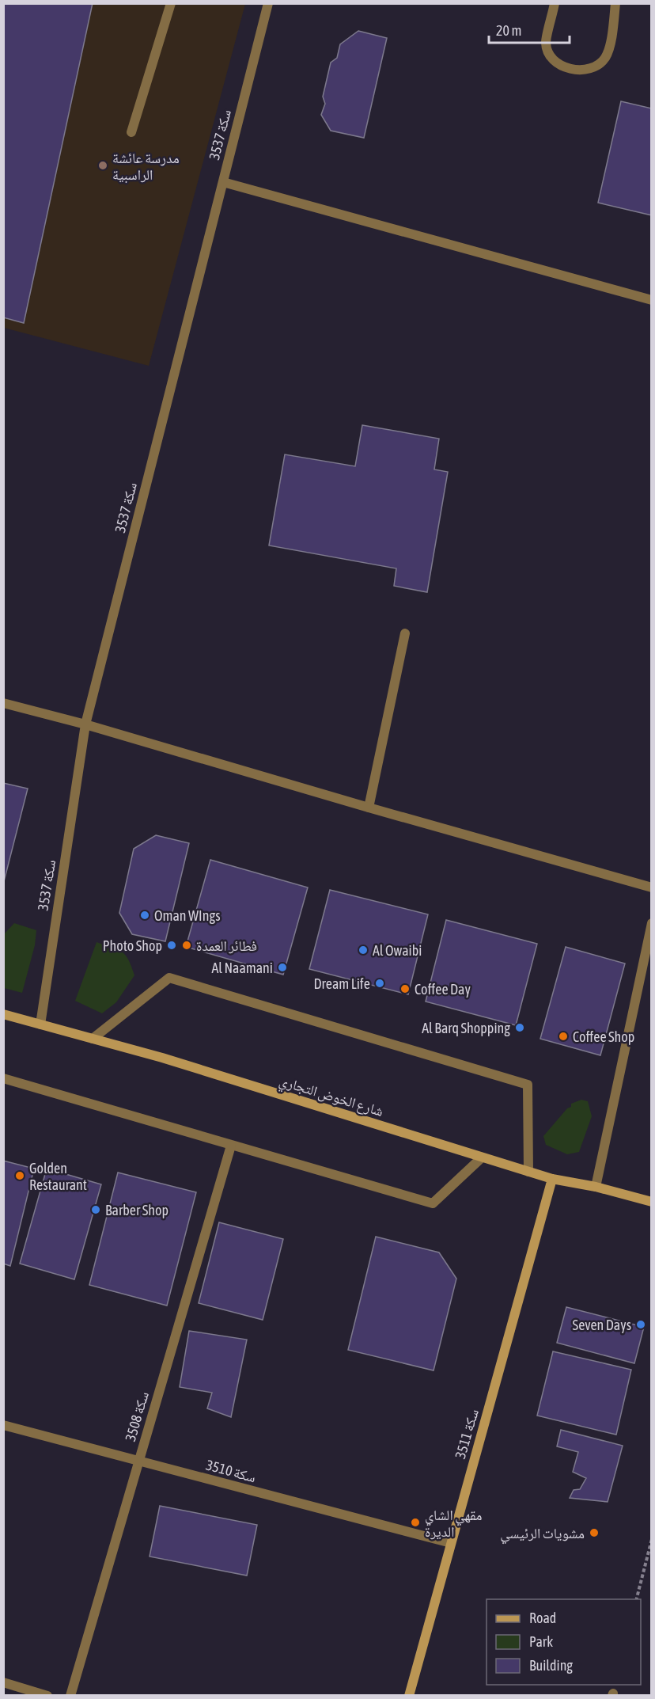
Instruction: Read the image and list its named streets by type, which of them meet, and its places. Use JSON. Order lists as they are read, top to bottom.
{
  "streets": {
    "street": [
      "سكة 3537",
      "شارع الخوض التجاري",
      "سكة 3508",
      "سكة 3511",
      "سكة 3510"
    ]
  },
  "crossings": [
    ["سكة 3537", "شارع الخوض التجاري"],
    ["شارع الخوض التجاري", "سكة 3511"],
    ["سكة 3508", "سكة 3510"],
    ["سكة 3511", "سكة 3510"]
  ],
  "places": [
    "مدرسة عائشة الراسبية",
    "Oman WIngs",
    "Photo Shop",
    "فطائر العمدة",
    "Al Owaibi",
    "Al Naamani",
    "Dream Life",
    "Coffee Day",
    "Al Barq Shopping",
    "Coffee Shop",
    "Golden Restaurant",
    "Barber Shop",
    "Seven Days",
    "مقهي الشاي الديرة",
    "مشويات الرئيسي"
  ],
  "legend": ["Road", "Park", "Building"],
  "scale_bar": "20 m"
}
